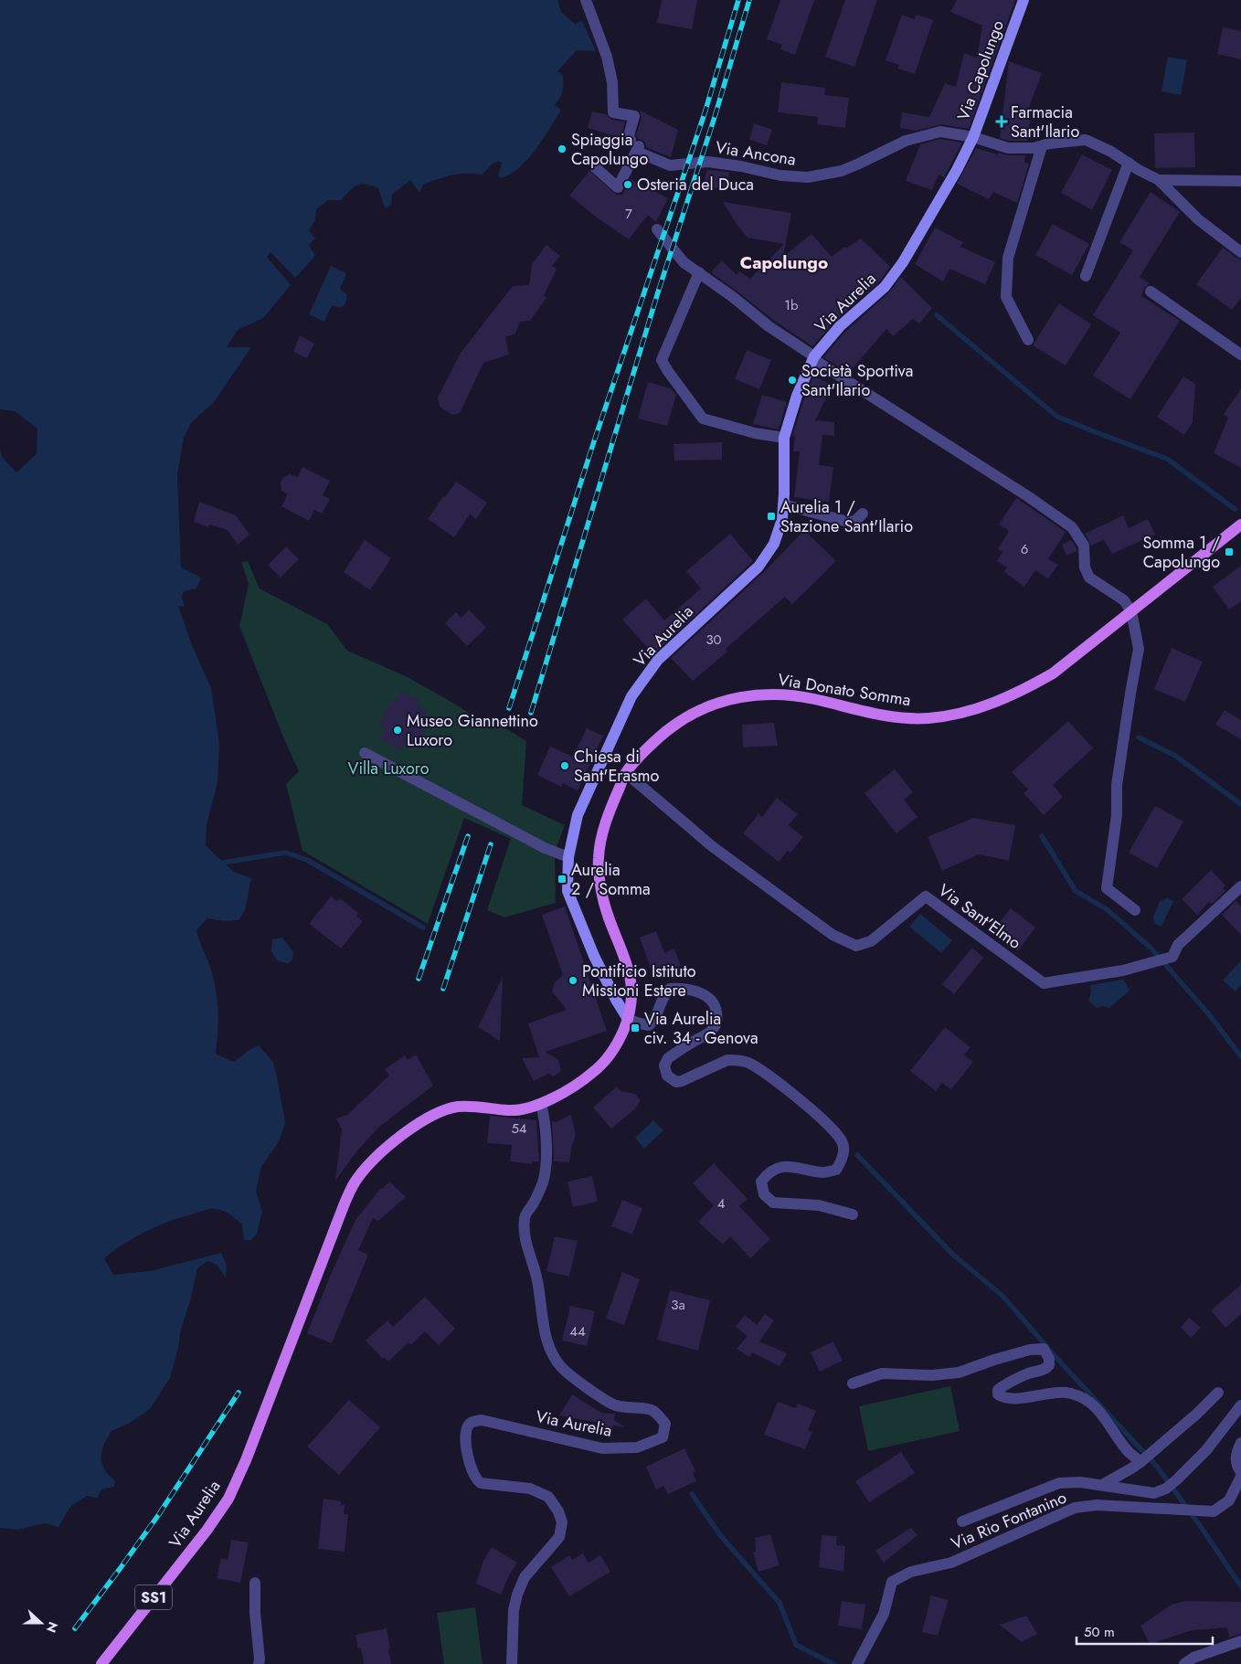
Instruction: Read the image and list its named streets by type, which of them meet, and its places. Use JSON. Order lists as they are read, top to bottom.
{
  "streets": {
    "main road": ["Via Aurelia", "Via Donato Somma", "SS1"],
    "street": [
      "Via Capolungo",
      "Via Ancona",
      "Via Sant'Elmo",
      "Via Rio Fontanino"
    ]
  },
  "crossings": [
    ["Via Capolungo", "Via Ancona"],
    ["Via Capolungo", "Via Aurelia"],
    ["Via Ancona", "Via Aurelia"],
    ["Via Aurelia", "Via Donato Somma"],
    ["Via Donato Somma", "Via Sant'Elmo"]
  ],
  "districts": ["Capolungo"],
  "parks": ["Villa Luxoro"],
  "places": {
    "health": ["Farmacia Sant'Ilario"],
    "other": [
      "Spiaggia Capolungo",
      "Osteria del Duca",
      "Società Sportiva Sant'Ilario",
      "Museo Giannettino Luxoro",
      "Chiesa di Sant'Erasmo",
      "Pontificio Istituto Missioni Estere"
    ],
    "transit": [
      "Aurelia 1 / Stazione Sant'Ilario",
      "Somma 1 / Capolungo",
      "Aurelia 2 / Somma",
      "Via Aurelia civ. 34 - Genova"
    ]
  },
  "house_numbers": [
    "7",
    "1b",
    "6",
    "30",
    "54",
    "4",
    "3a",
    "44"
  ],
  "scale_bar": "50 m",
  "north": "right"
}
